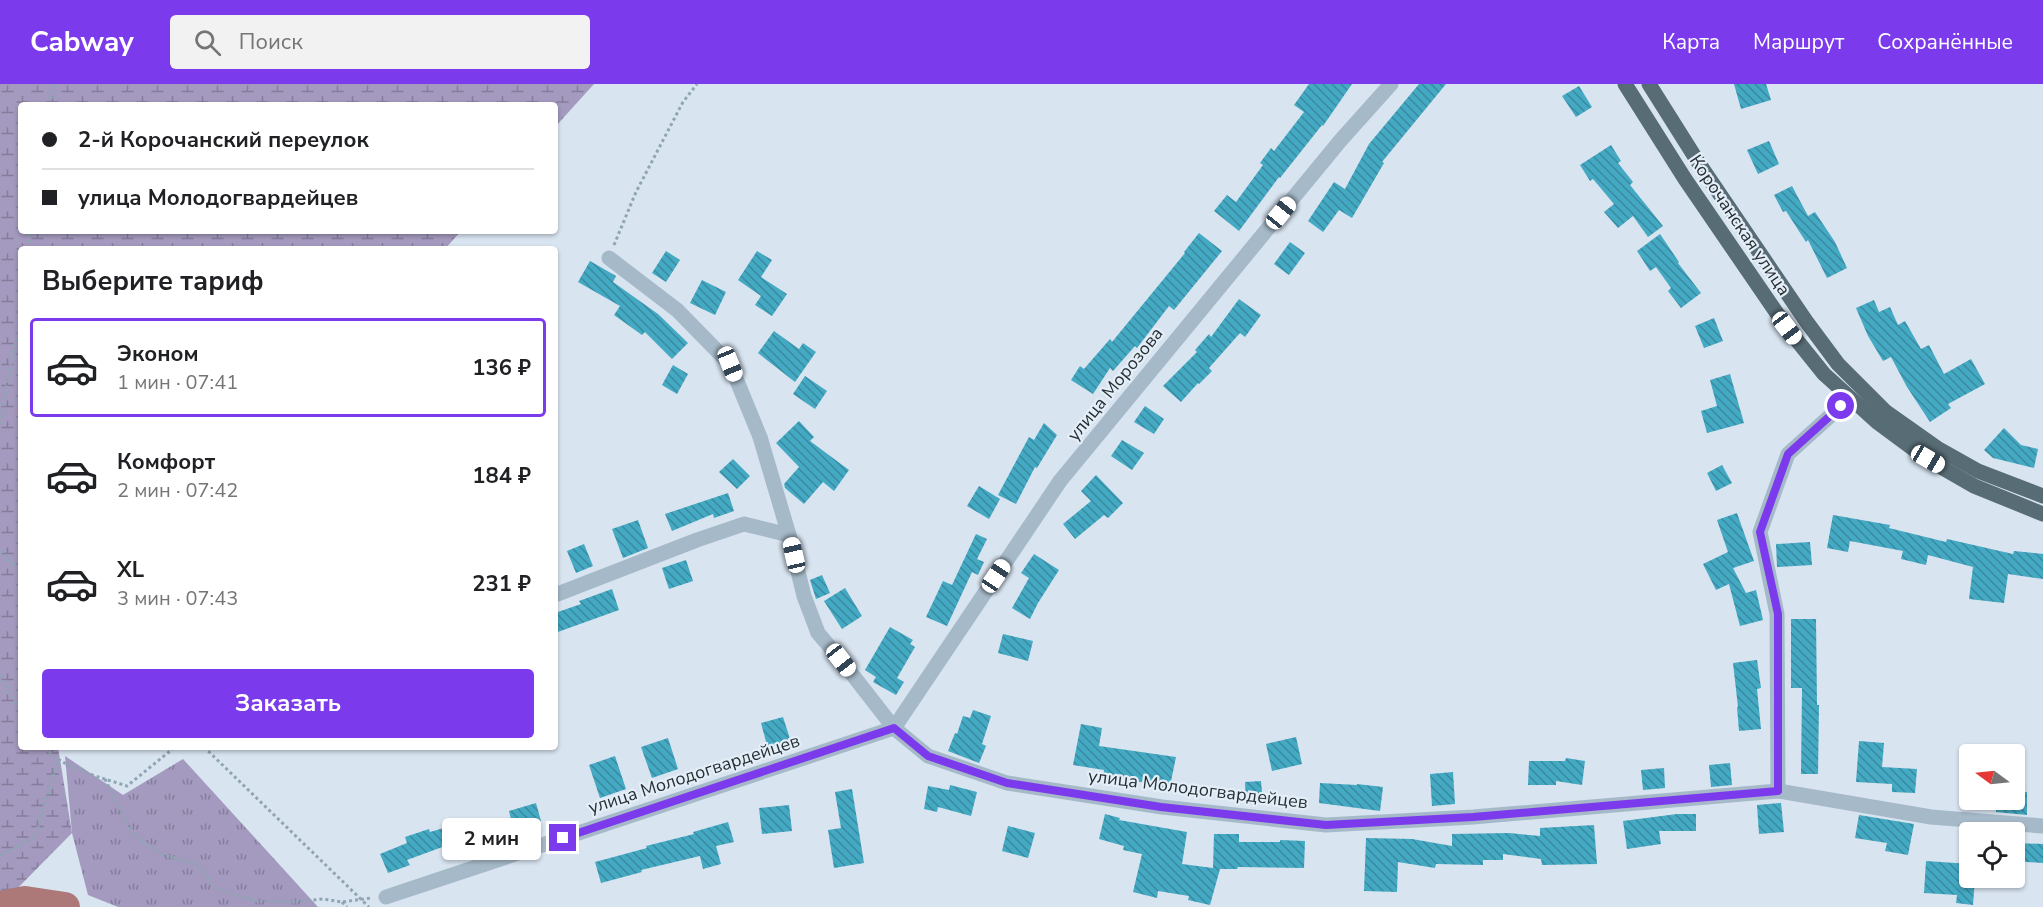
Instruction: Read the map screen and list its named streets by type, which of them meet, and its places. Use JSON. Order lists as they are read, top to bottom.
{
  "streets": {
    "main road": ["Корочанская улица"],
    "street": ["улица Морозова", "улица Молодогвардейцев"]
  },
  "crossings": [
    ["улица Морозова", "улица Молодогвардейцев"]
  ],
  "north": "left",
  "page": {
    "header": "Cabway",
    "search": "Поиск",
    "nav": ["Карта", "Маршрут", "Сохранённые"],
    "banner": ["2-й Корочанский переулок", "улица Молодогвардейцев"],
    "heading": "Выберите тариф",
    "list": [
      {
        "name": "Эконом",
        "note": "1 мин · 07:41",
        "value": "136 ₽"
      },
      {
        "name": "Комфорт",
        "note": "2 мин · 07:42",
        "value": "184 ₽"
      },
      {
        "name": "XL",
        "note": "3 мин · 07:43",
        "value": "231 ₽"
      }
    ],
    "buttons": "Заказать",
    "bubble": "2 мин"
  }
}
